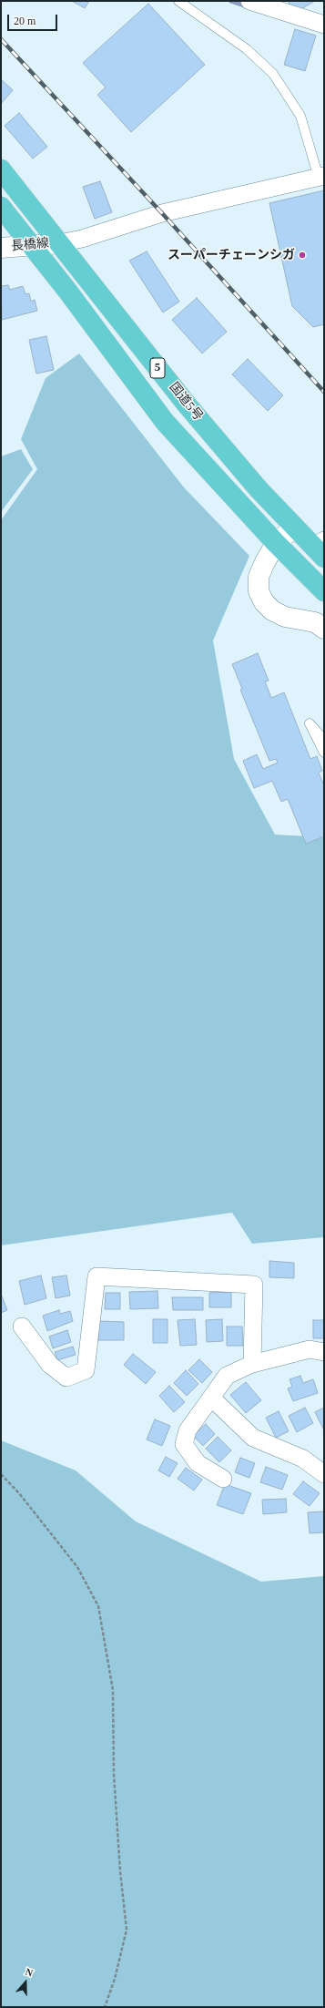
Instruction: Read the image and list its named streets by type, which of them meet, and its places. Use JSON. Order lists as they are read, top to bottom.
{
  "streets": {
    "highway": ["5", "国道5号"],
    "street": ["長橋線"]
  },
  "crossings": [
    ["長橋線", "5"],
    ["長橋線", "国道5号"]
  ],
  "places": ["スーパーチェーンシガ"],
  "scale_bar": "20 m",
  "north": "top"
}
